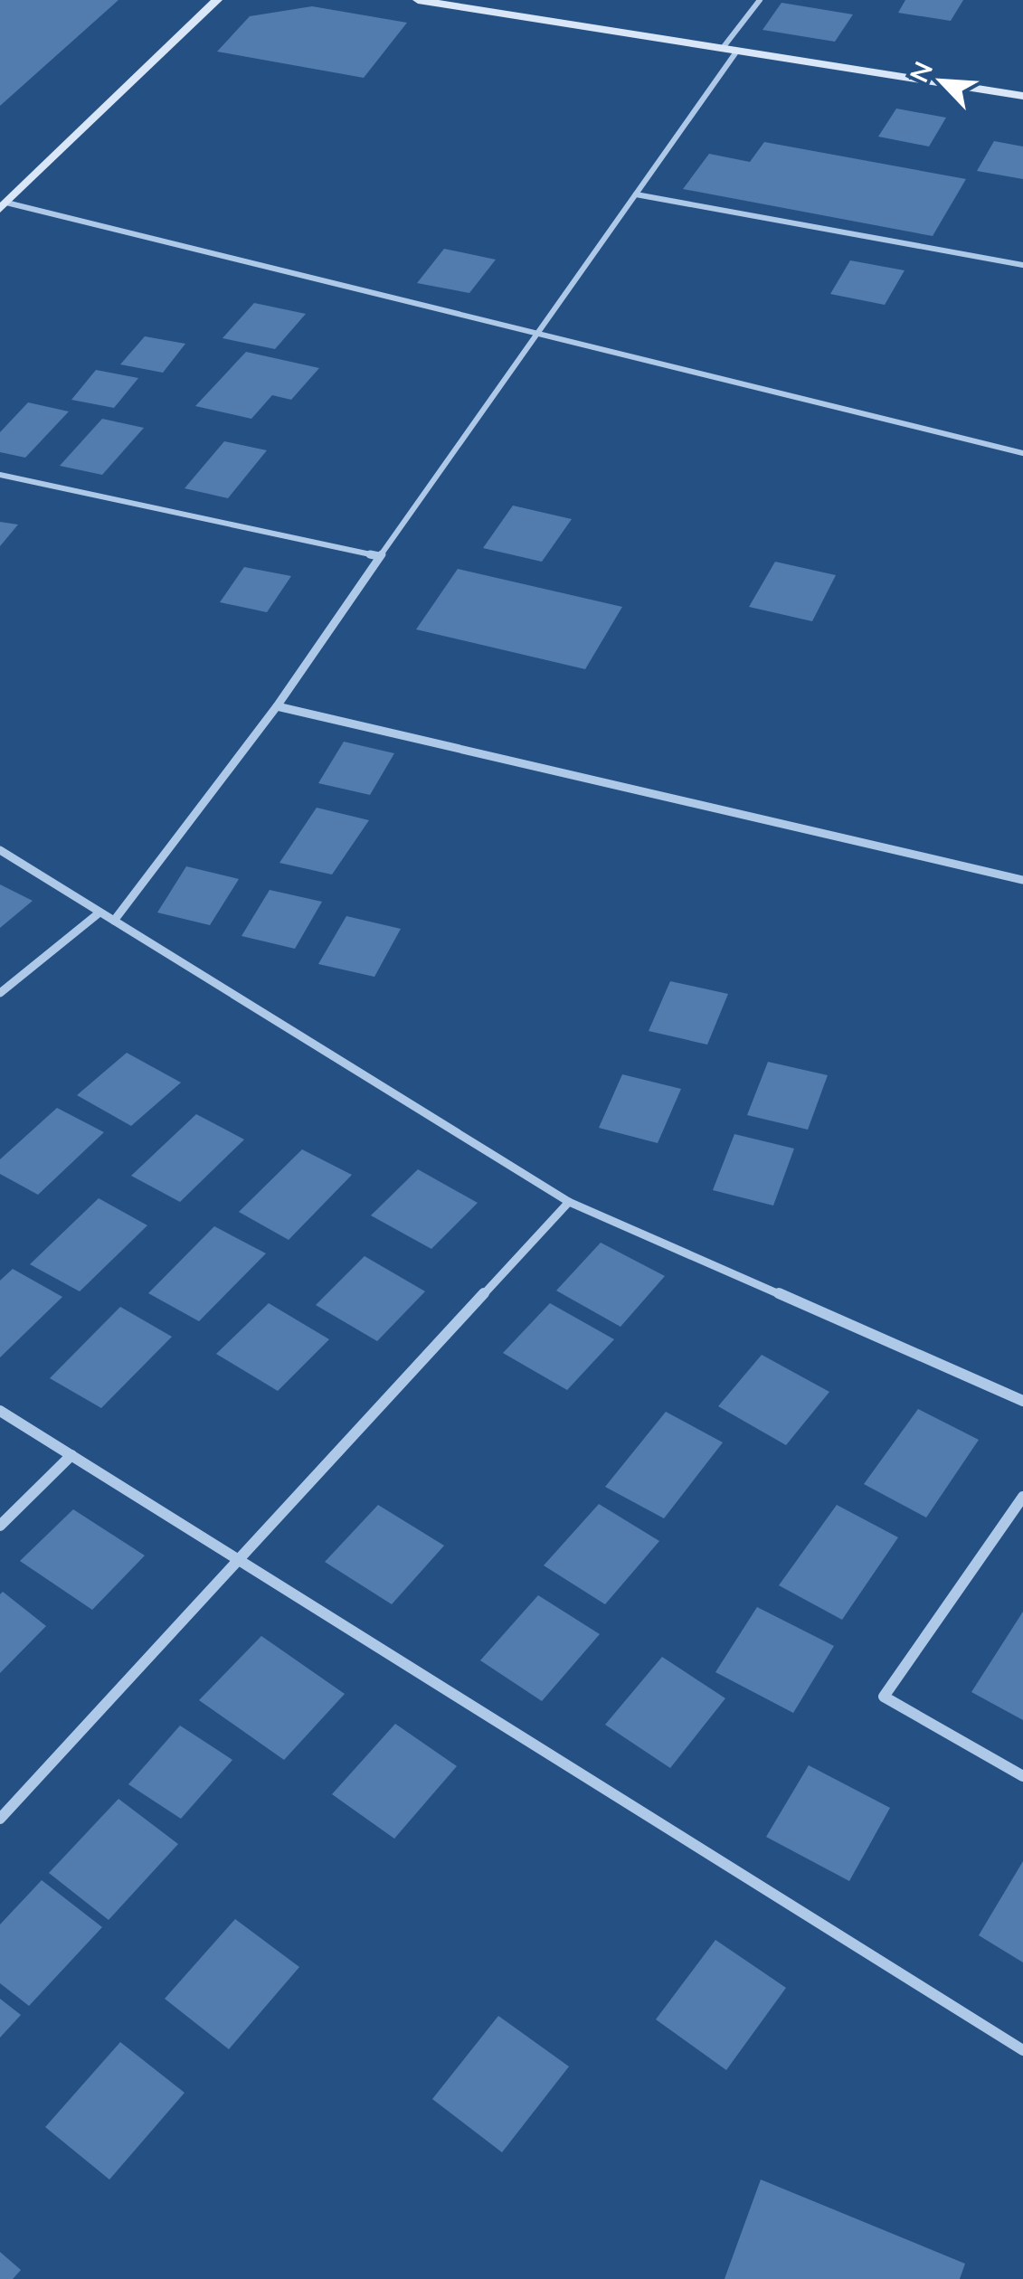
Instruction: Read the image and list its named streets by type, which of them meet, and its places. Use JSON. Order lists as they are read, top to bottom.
{
  "north": "top left"
}
